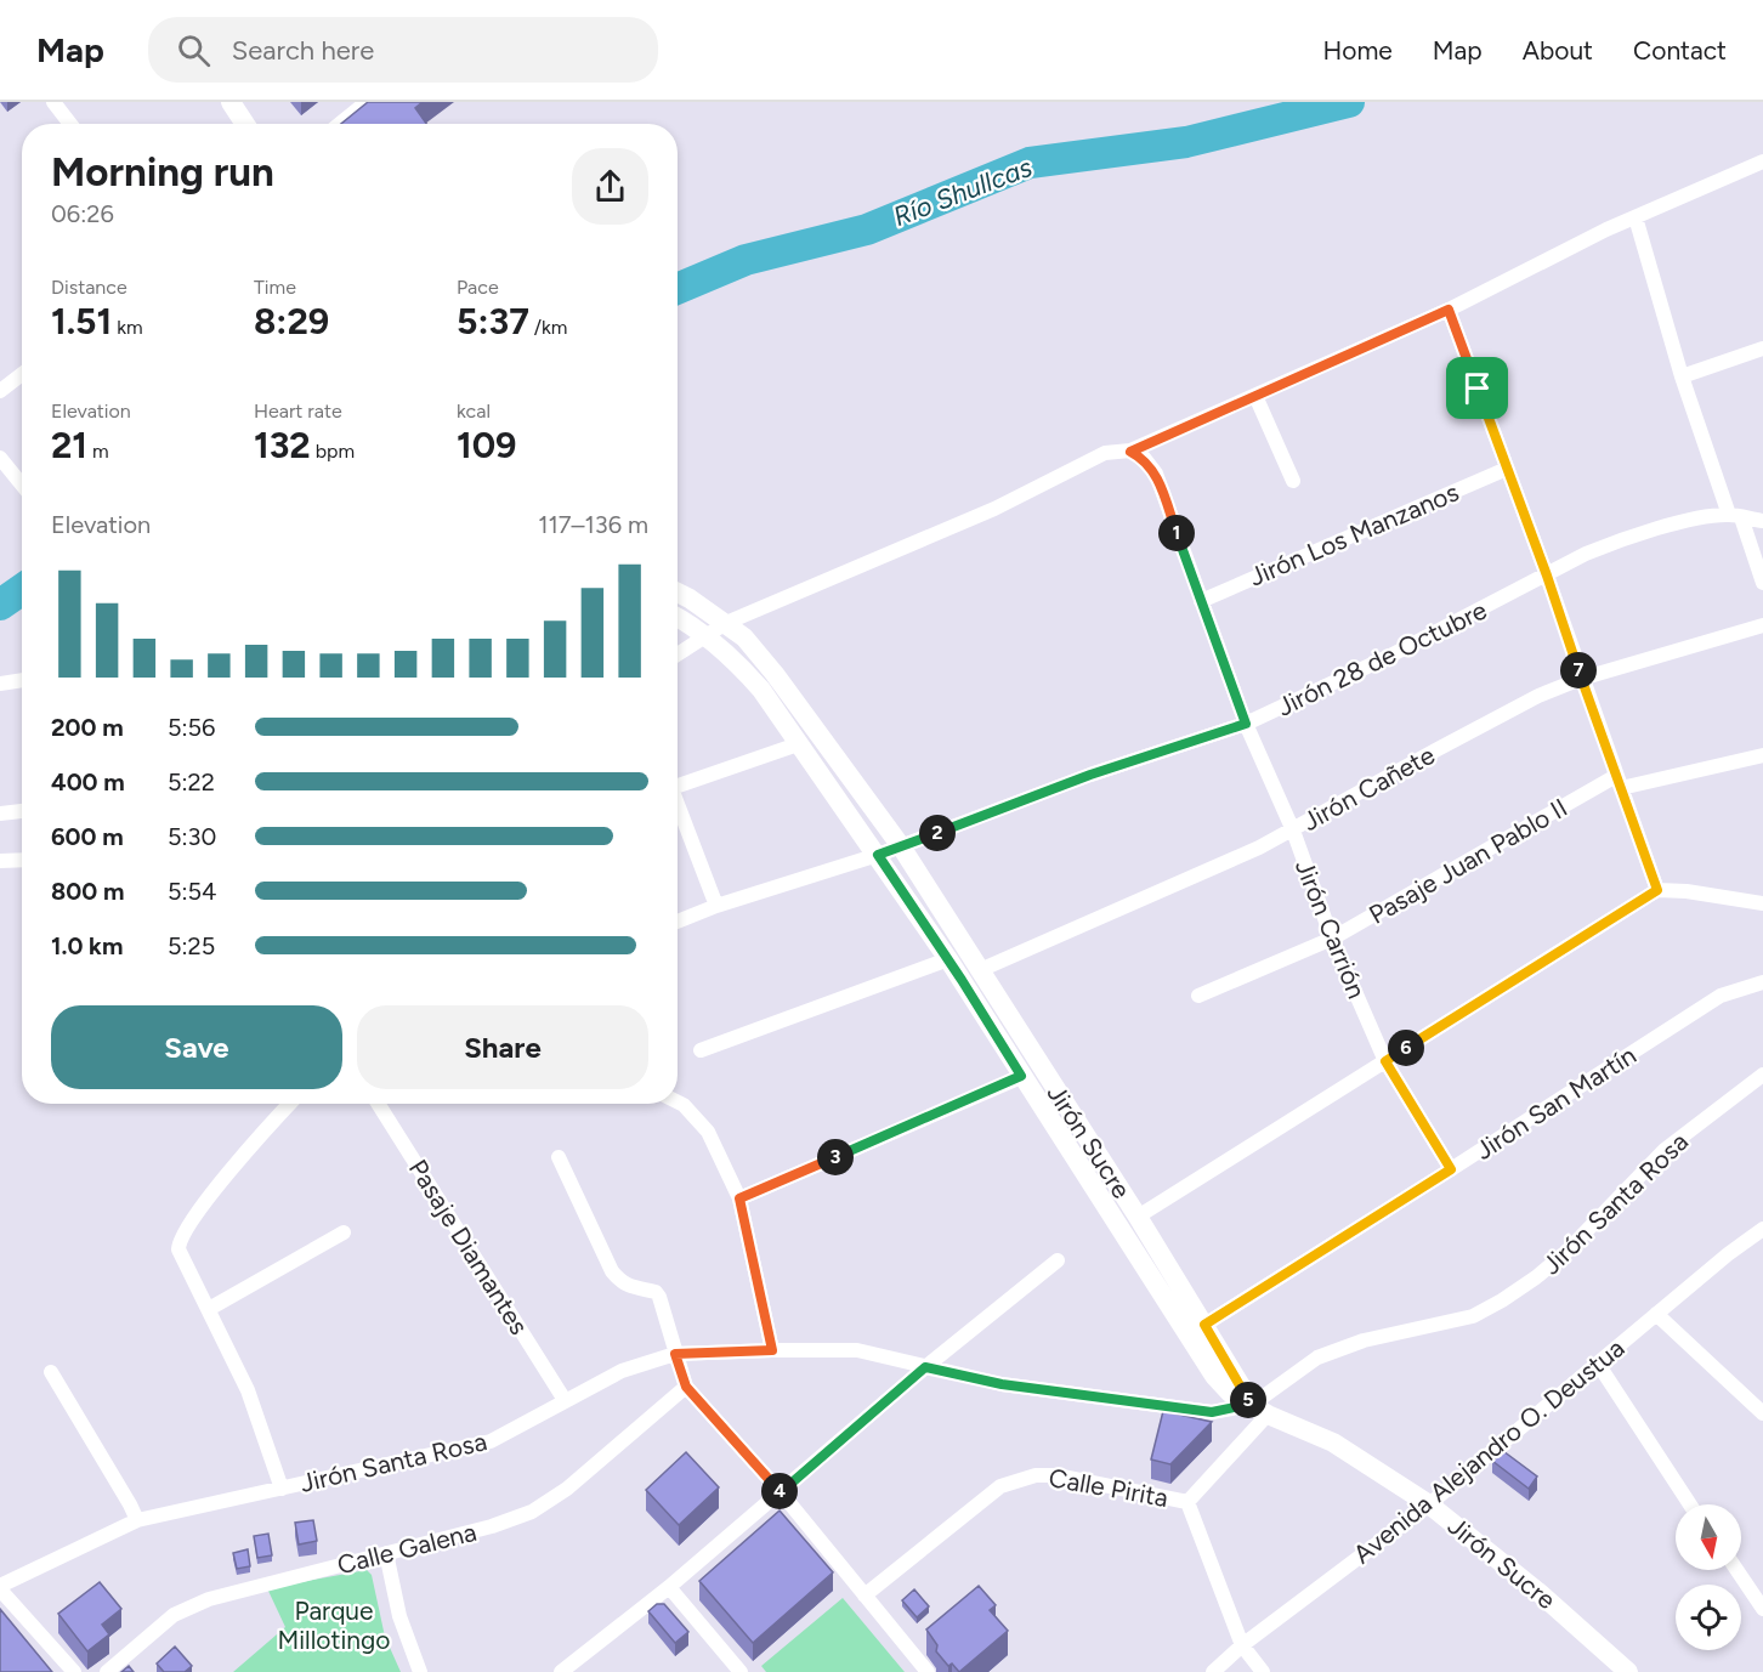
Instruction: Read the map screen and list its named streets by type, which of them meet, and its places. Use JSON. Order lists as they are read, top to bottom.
{
  "streets": {
    "street": [
      "Jirón Los Manzanos",
      "Jirón 28 de Octubre",
      "Jirón Cañete",
      "Pasaje Juan Pablo II",
      "Jirón Carrión",
      "Jirón San Martín",
      "Jirón Sucre",
      "Jirón Santa Rosa",
      "Pasaje Diamantes",
      "Avenida Alejandro O. Deustua",
      "Calle Pirita",
      "Calle Galena"
    ]
  },
  "crossings": [
    ["Jirón Los Manzanos", "Jirón Carrión"],
    ["Jirón 28 de Octubre", "Jirón Carrión"],
    ["Jirón 28 de Octubre", "Jirón Sucre"],
    ["Jirón Cañete", "Jirón Carrión"],
    ["Jirón Cañete", "Jirón Sucre"],
    ["Pasaje Juan Pablo II", "Jirón Carrión"],
    ["Jirón Carrión", "Jirón San Martín"],
    ["Jirón San Martín", "Jirón Sucre"],
    ["Jirón Sucre", "Jirón Santa Rosa"],
    ["Jirón Sucre", "Avenida Alejandro O. Deustua"],
    ["Jirón Sucre", "Calle Pirita"],
    ["Jirón Santa Rosa", "Pasaje Diamantes"],
    ["Jirón Santa Rosa", "Calle Pirita"]
  ],
  "water": ["Río Shullcas"],
  "parks": ["Parque Millotingo"],
  "north": "bottom",
  "page": {
    "header": "Map",
    "search": "Search here",
    "nav": [
      "Home",
      "Map",
      "About",
      "Contact"
    ],
    "heading": ["Morning run", "06:26"],
    "stats": [
      ["Distance", "1.51 km"],
      ["Time", "8:29"],
      ["Pace", "5:37 /km"],
      ["Elevation", "21 m"],
      ["Heart rate", "132 bpm"],
      ["kcal", "109"]
    ],
    "chart": ["Elevation", "117–136 m"],
    "pins": [
      "1",
      "7",
      "2",
      "6",
      "3",
      "5",
      "4"
    ],
    "list": [
      {
        "name": "200 m",
        "note": "5:56"
      },
      {
        "name": "400 m",
        "note": "5:22"
      },
      {
        "name": "600 m",
        "note": "5:30"
      },
      {
        "name": "800 m",
        "note": "5:54"
      },
      {
        "name": "1.0 km",
        "note": "5:25"
      }
    ],
    "buttons": ["Save", "Share"]
  }
}
